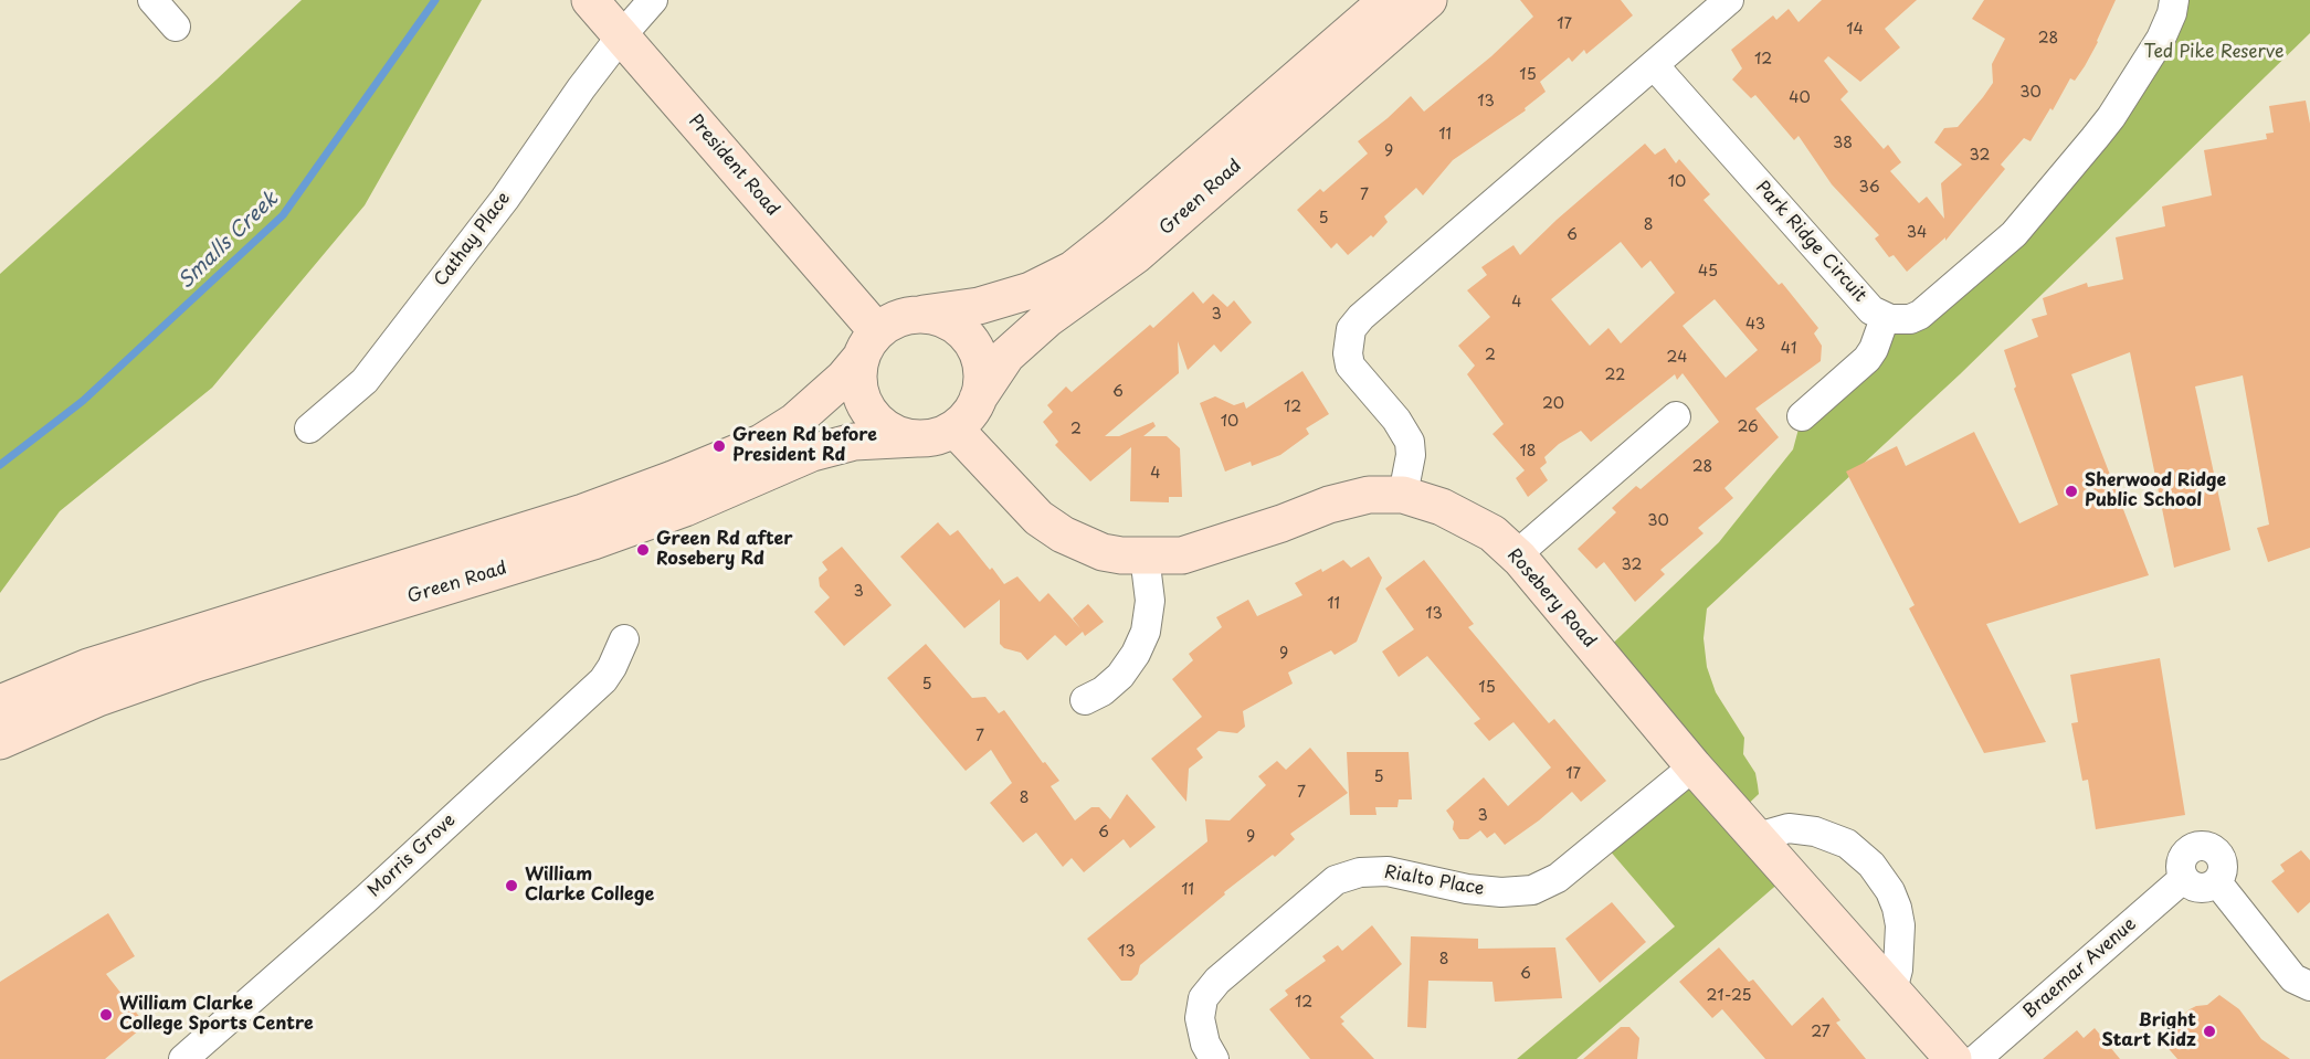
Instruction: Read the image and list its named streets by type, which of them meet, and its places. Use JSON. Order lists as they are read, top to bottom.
{
  "streets": {
    "main road": ["President Road", "Green Road", "Rosebery Road"],
    "street": [
      "Cathay Place",
      "Park Ridge Circuit",
      "Morris Grove",
      "Rialto Place",
      "Braemar Avenue"
    ]
  },
  "crossings": [
    ["President Road", "Green Road"],
    ["President Road", "Cathay Place"],
    ["President Road", "Rosebery Road"],
    ["Green Road", "Rosebery Road"],
    ["Rosebery Road", "Rialto Place"]
  ],
  "water": ["Smalls Creek"],
  "parks": ["Ted Pike Reserve"],
  "places": [
    "Green Rd before President Rd",
    "Sherwood Ridge Public School",
    "Green Rd after Rosebery Rd",
    "William Clarke College",
    "William Clarke College Sports Centre",
    "Bright Start Kidz"
  ],
  "house_numbers": [
    "17",
    "14",
    "28",
    "12",
    "15",
    "30",
    "40",
    "13",
    "11",
    "38",
    "9",
    "32",
    "10",
    "36",
    "7",
    "5",
    "8",
    "34",
    "6",
    "45",
    "4",
    "3",
    "43",
    "41",
    "2",
    "24",
    "22",
    "6",
    "20",
    "12",
    "10",
    "26",
    "2",
    "18",
    "28",
    "4",
    "30",
    "32",
    "3",
    "11",
    "13",
    "9",
    "5",
    "15",
    "7",
    "17",
    "5",
    "7",
    "8",
    "3",
    "6",
    "9",
    "11",
    "13",
    "8",
    "6",
    "21-25",
    "12",
    "27"
  ]
}
